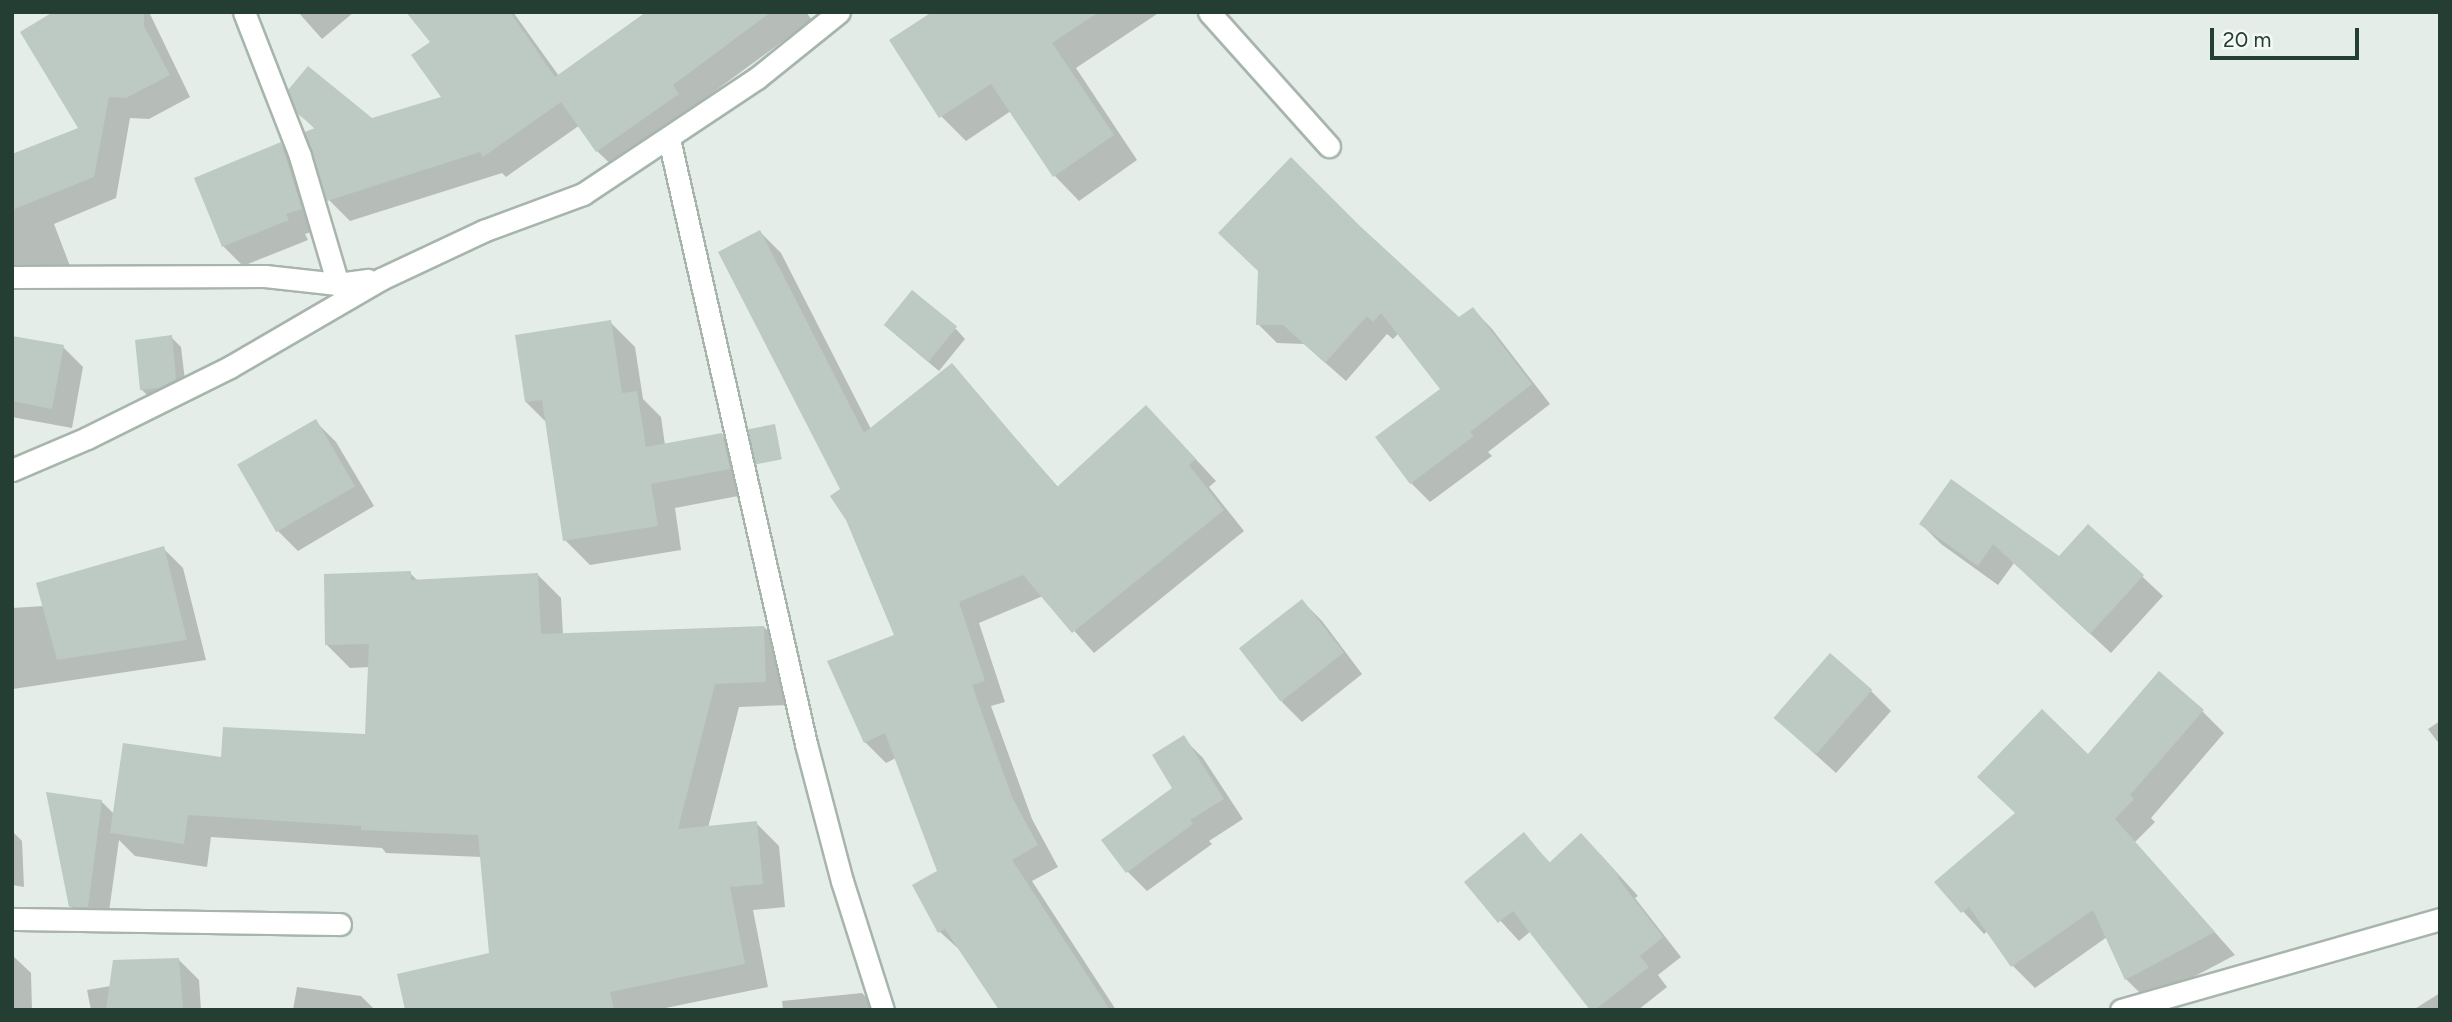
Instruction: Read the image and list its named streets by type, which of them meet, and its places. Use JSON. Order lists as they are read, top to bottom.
{
  "scale_bar": "20 m"
}
